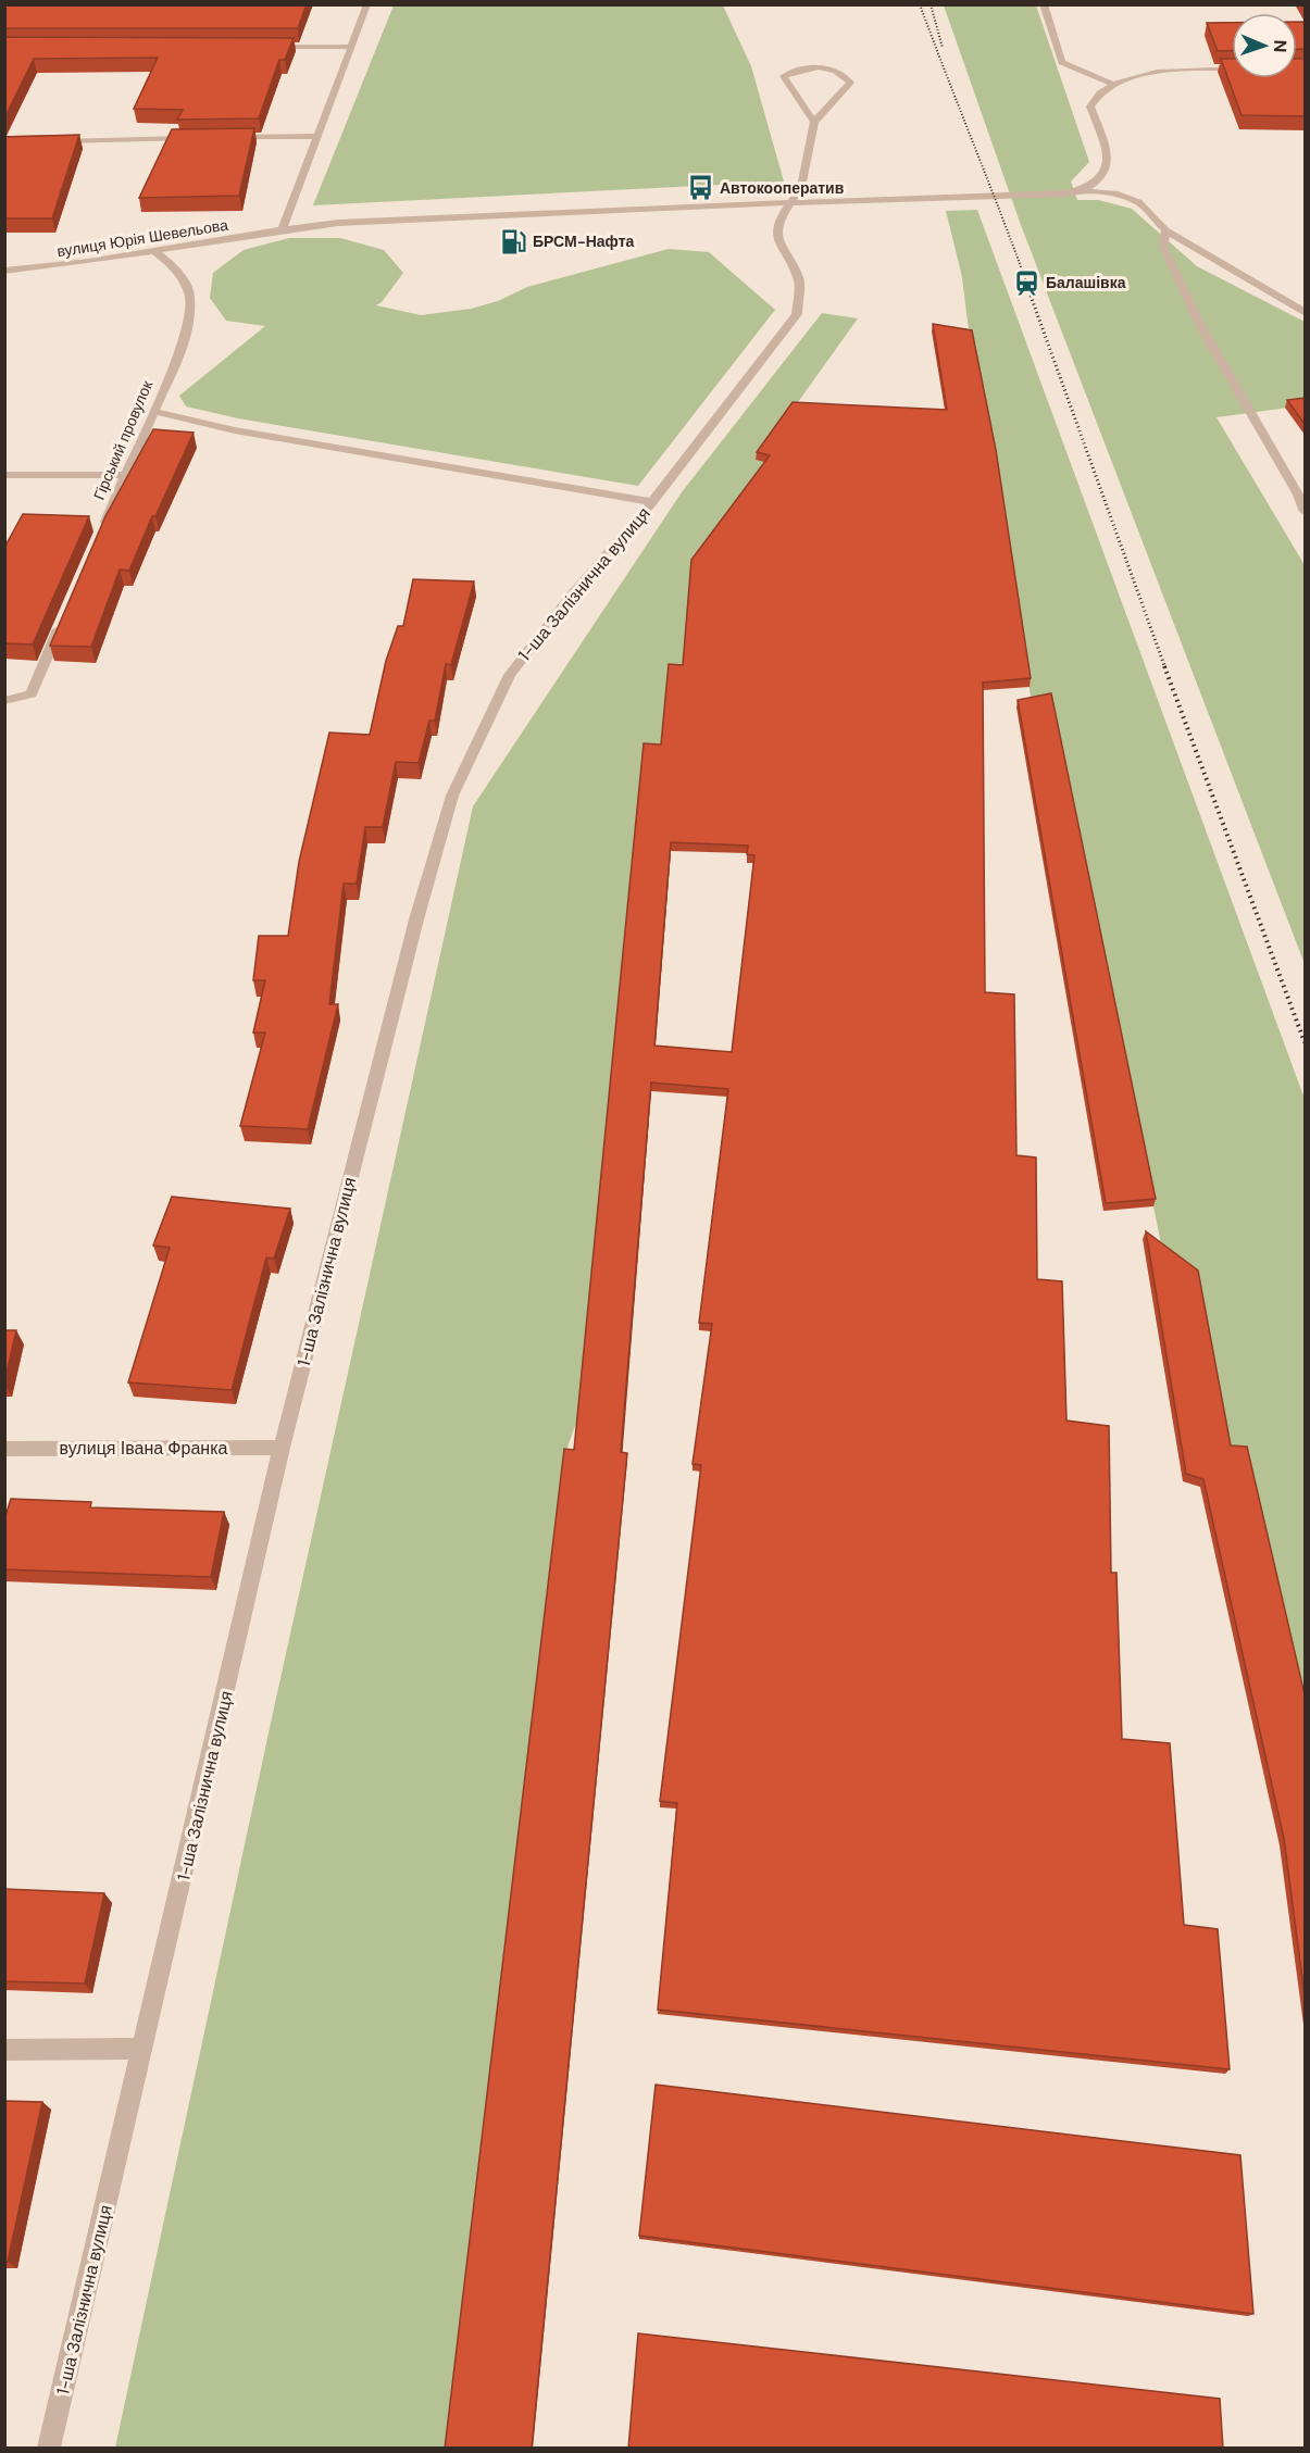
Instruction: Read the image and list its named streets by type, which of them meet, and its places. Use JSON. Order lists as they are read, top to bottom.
{
  "streets": {
    "street": [
      "вулиця Юрія Шевельова",
      "Гірський провулок",
      "1-ша Залізнична вулиця",
      "вулиця Івана Франка"
    ]
  },
  "crossings": [
    ["вулиця Юрія Шевельова", "Гірський провулок"],
    ["вулиця Юрія Шевельова", "1-ша Залізнична вулиця"],
    ["1-ша Залізнична вулиця", "вулиця Івана Франка"]
  ],
  "places": {
    "bus stop": ["Автокооператив"],
    "fuel station": ["БРСМ-Нафта"],
    "station": ["Балашівка"]
  },
  "north": "right"
}
